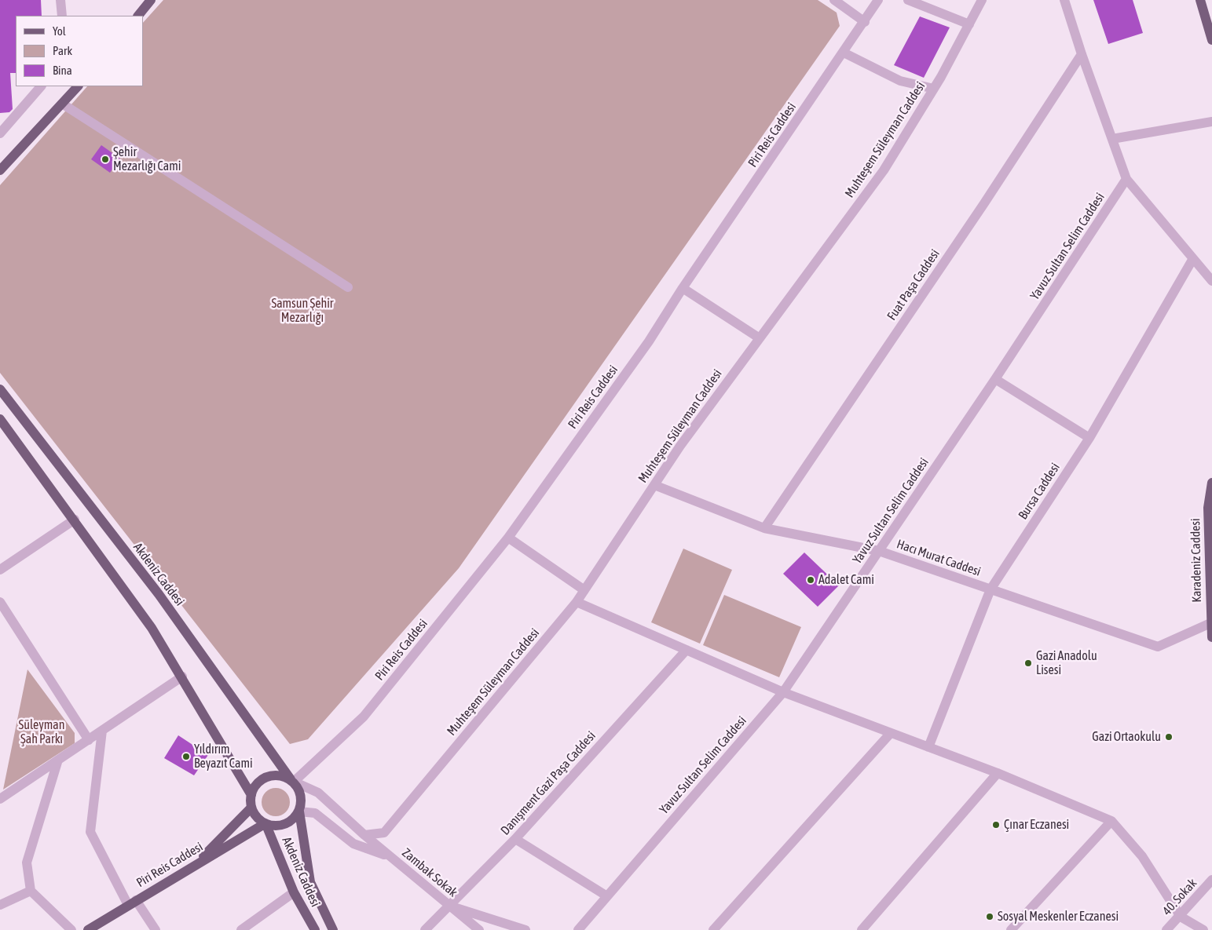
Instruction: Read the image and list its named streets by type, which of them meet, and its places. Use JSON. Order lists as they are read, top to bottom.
{
  "streets": {
    "main road": ["Piri Reis Caddesi", "Karadeniz Caddesi", "Akdeniz Caddesi"],
    "street": [
      "Muhteşem Süleyman Caddesi",
      "Yavuz Sultan Selim Caddesi",
      "Fuat Paşa Caddesi",
      "Bursa Caddesi",
      "Hacı Murat Caddesi",
      "Danışment Gazi Paşa Caddesi",
      "Zambak Sokak",
      "40. Sokak"
    ]
  },
  "crossings": [
    ["Piri Reis Caddesi", "Akdeniz Caddesi"],
    ["Piri Reis Caddesi", "Zambak Sokak"],
    ["Muhteşem Süleyman Caddesi", "Hacı Murat Caddesi"],
    ["Muhteşem Süleyman Caddesi", "Zambak Sokak"],
    ["Yavuz Sultan Selim Caddesi", "Hacı Murat Caddesi"],
    ["Fuat Paşa Caddesi", "Hacı Murat Caddesi"],
    ["Bursa Caddesi", "Hacı Murat Caddesi"],
    ["Hacı Murat Caddesi", "Karadeniz Caddesi"],
    ["Akdeniz Caddesi", "Zambak Sokak"],
    ["Danışment Gazi Paşa Caddesi", "Zambak Sokak"]
  ],
  "parks": ["Samsun Şehir Mezarlığı", "Süleyman Şah Parkı"],
  "places": [
    "Şehir Mezarlığı Cami",
    "Adalet Cami",
    "Gazi Anadolu Lisesi",
    "Gazi Ortaokulu",
    "Yıldırım Beyazıt Cami",
    "Çınar Eczanesi",
    "Sosyal Meskenler Eczanesi"
  ],
  "legend": ["Yol", "Park", "Bina"]
}
